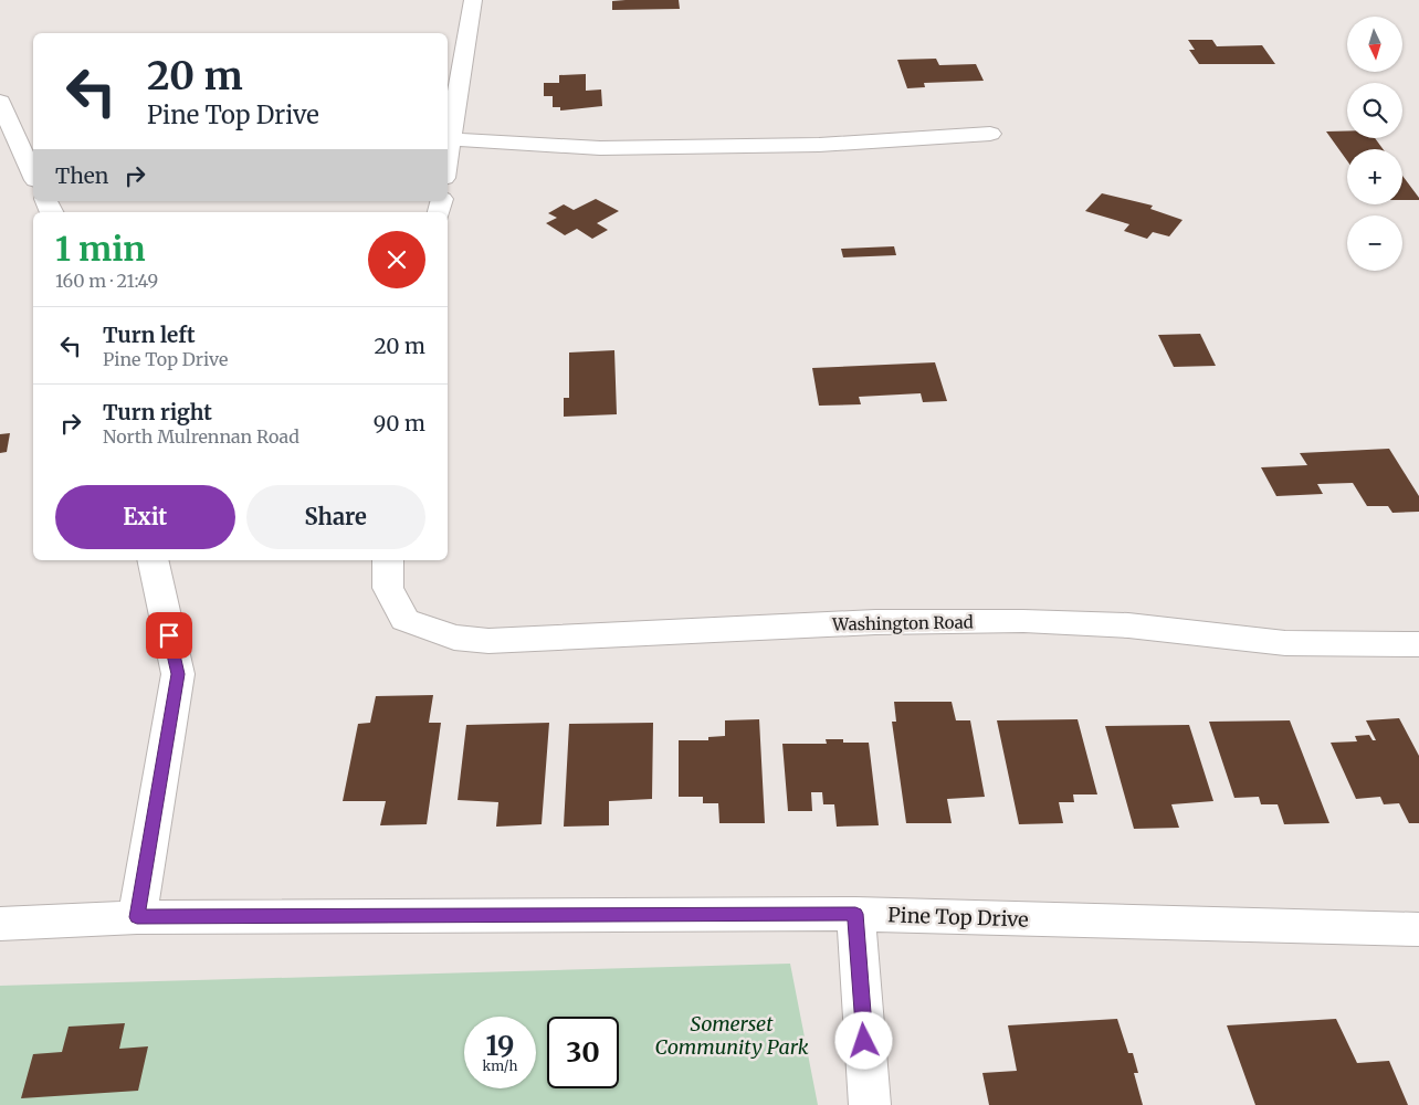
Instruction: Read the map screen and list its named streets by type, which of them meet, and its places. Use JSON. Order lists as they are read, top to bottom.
{
  "streets": {
    "street": ["Washington Road", "Pine Top Drive"]
  },
  "parks": ["Somerset Community Park"],
  "north": "bottom",
  "page": {
    "map_buttons": ["+", "−"],
    "turn": ["20 m", "Pine Top Drive"],
    "then": "Then",
    "heading": ["1 min", "160 m · 21:49"],
    "list": [
      {
        "name": "Turn left",
        "note": "Pine Top Drive",
        "value": "20 m"
      },
      {
        "name": "Turn right",
        "note": "North Mulrennan Road",
        "value": "90 m"
      }
    ],
    "buttons": ["Exit", "Share"],
    "speed": "19 km/h",
    "limit": "30"
  }
}
